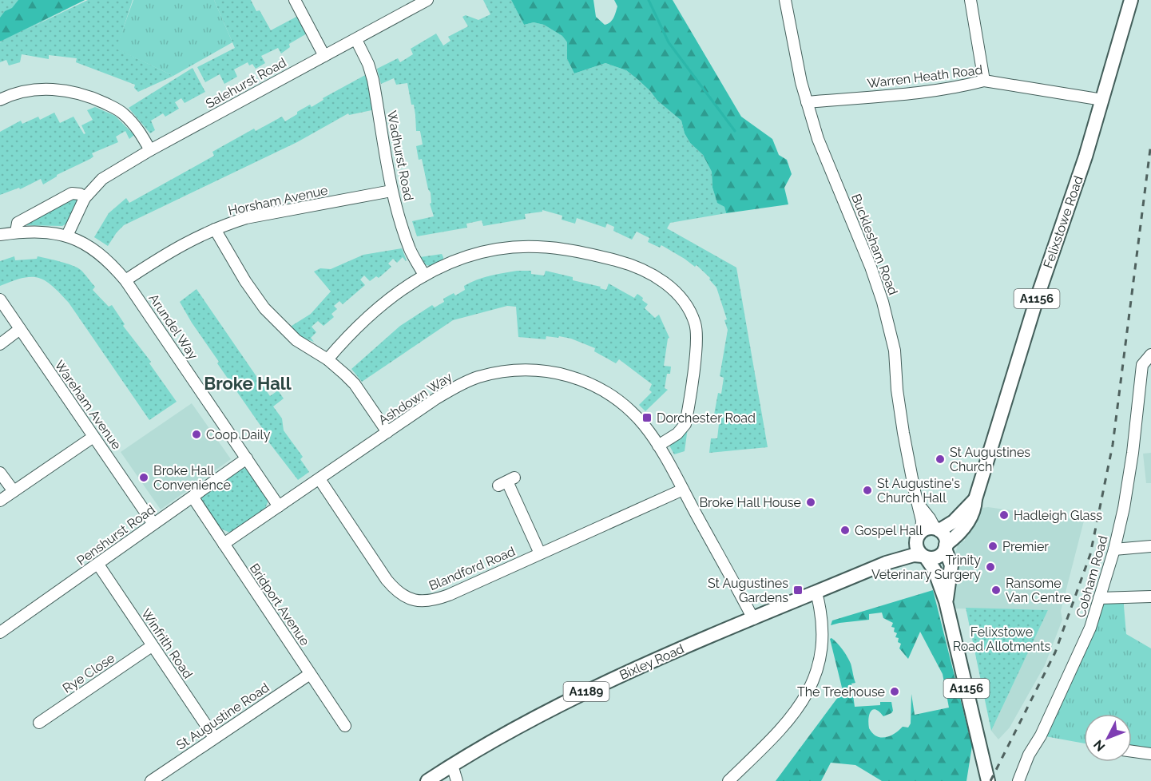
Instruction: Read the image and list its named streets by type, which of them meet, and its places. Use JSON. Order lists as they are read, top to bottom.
{
  "streets": {
    "main road": [
      "Felixstowe Road",
      "A1156",
      "Bixley Road",
      "A1189"
    ],
    "street": [
      "Warren Heath Road",
      "Salehurst Road",
      "Wadhurst Road",
      "Horsham Avenue",
      "Bucklesham Road",
      "Arundel Way",
      "Ashdown Way",
      "Wareham Avenue",
      "Penshurst Road",
      "Blandford Road",
      "Cobham Road",
      "Bridport Avenue",
      "Winfrith Road",
      "Rye Close",
      "St Augustine Road"
    ]
  },
  "crossings": [
    ["Warren Heath Road", "Felixstowe Road"],
    ["Warren Heath Road", "Bucklesham Road"],
    ["Salehurst Road", "Wadhurst Road"],
    ["Salehurst Road", "Arundel Way"],
    ["Wadhurst Road", "Horsham Avenue"],
    ["Horsham Avenue", "Arundel Way"],
    ["Felixstowe Road", "Bucklesham Road"],
    ["Felixstowe Road", "A1156"],
    ["Felixstowe Road", "Bixley Road"],
    ["Bucklesham Road", "A1156"],
    ["Bucklesham Road", "Bixley Road"],
    ["A1156", "Bixley Road"],
    ["Arundel Way", "Ashdown Way"],
    ["Arundel Way", "Penshurst Road"],
    ["Ashdown Way", "Blandford Road"],
    ["Ashdown Way", "Bridport Avenue"],
    ["Ashdown Way", "Bixley Road"],
    ["Wareham Avenue", "Penshurst Road"],
    ["Penshurst Road", "Bridport Avenue"],
    ["Penshurst Road", "Winfrith Road"],
    ["Bridport Avenue", "St Augustine Road"],
    ["Winfrith Road", "Rye Close"],
    ["Winfrith Road", "St Augustine Road"]
  ],
  "districts": ["Broke Hall"],
  "parks": ["Felixstowe Road Allotments"],
  "places": {
    "transit": ["Dorchester Road", "St Augustines Gardens"],
    "other": [
      "Coop Daily",
      "St Augustines Church",
      "Broke Hall Convenience",
      "St Augustine's Church Hall",
      "Broke Hall House",
      "Hadleigh Glass",
      "Gospel Hall",
      "Premier",
      "Trinity Veterinary Surgery",
      "Ransome Van Centre",
      "The Treehouse"
    ]
  },
  "north": "bottom left"
}
